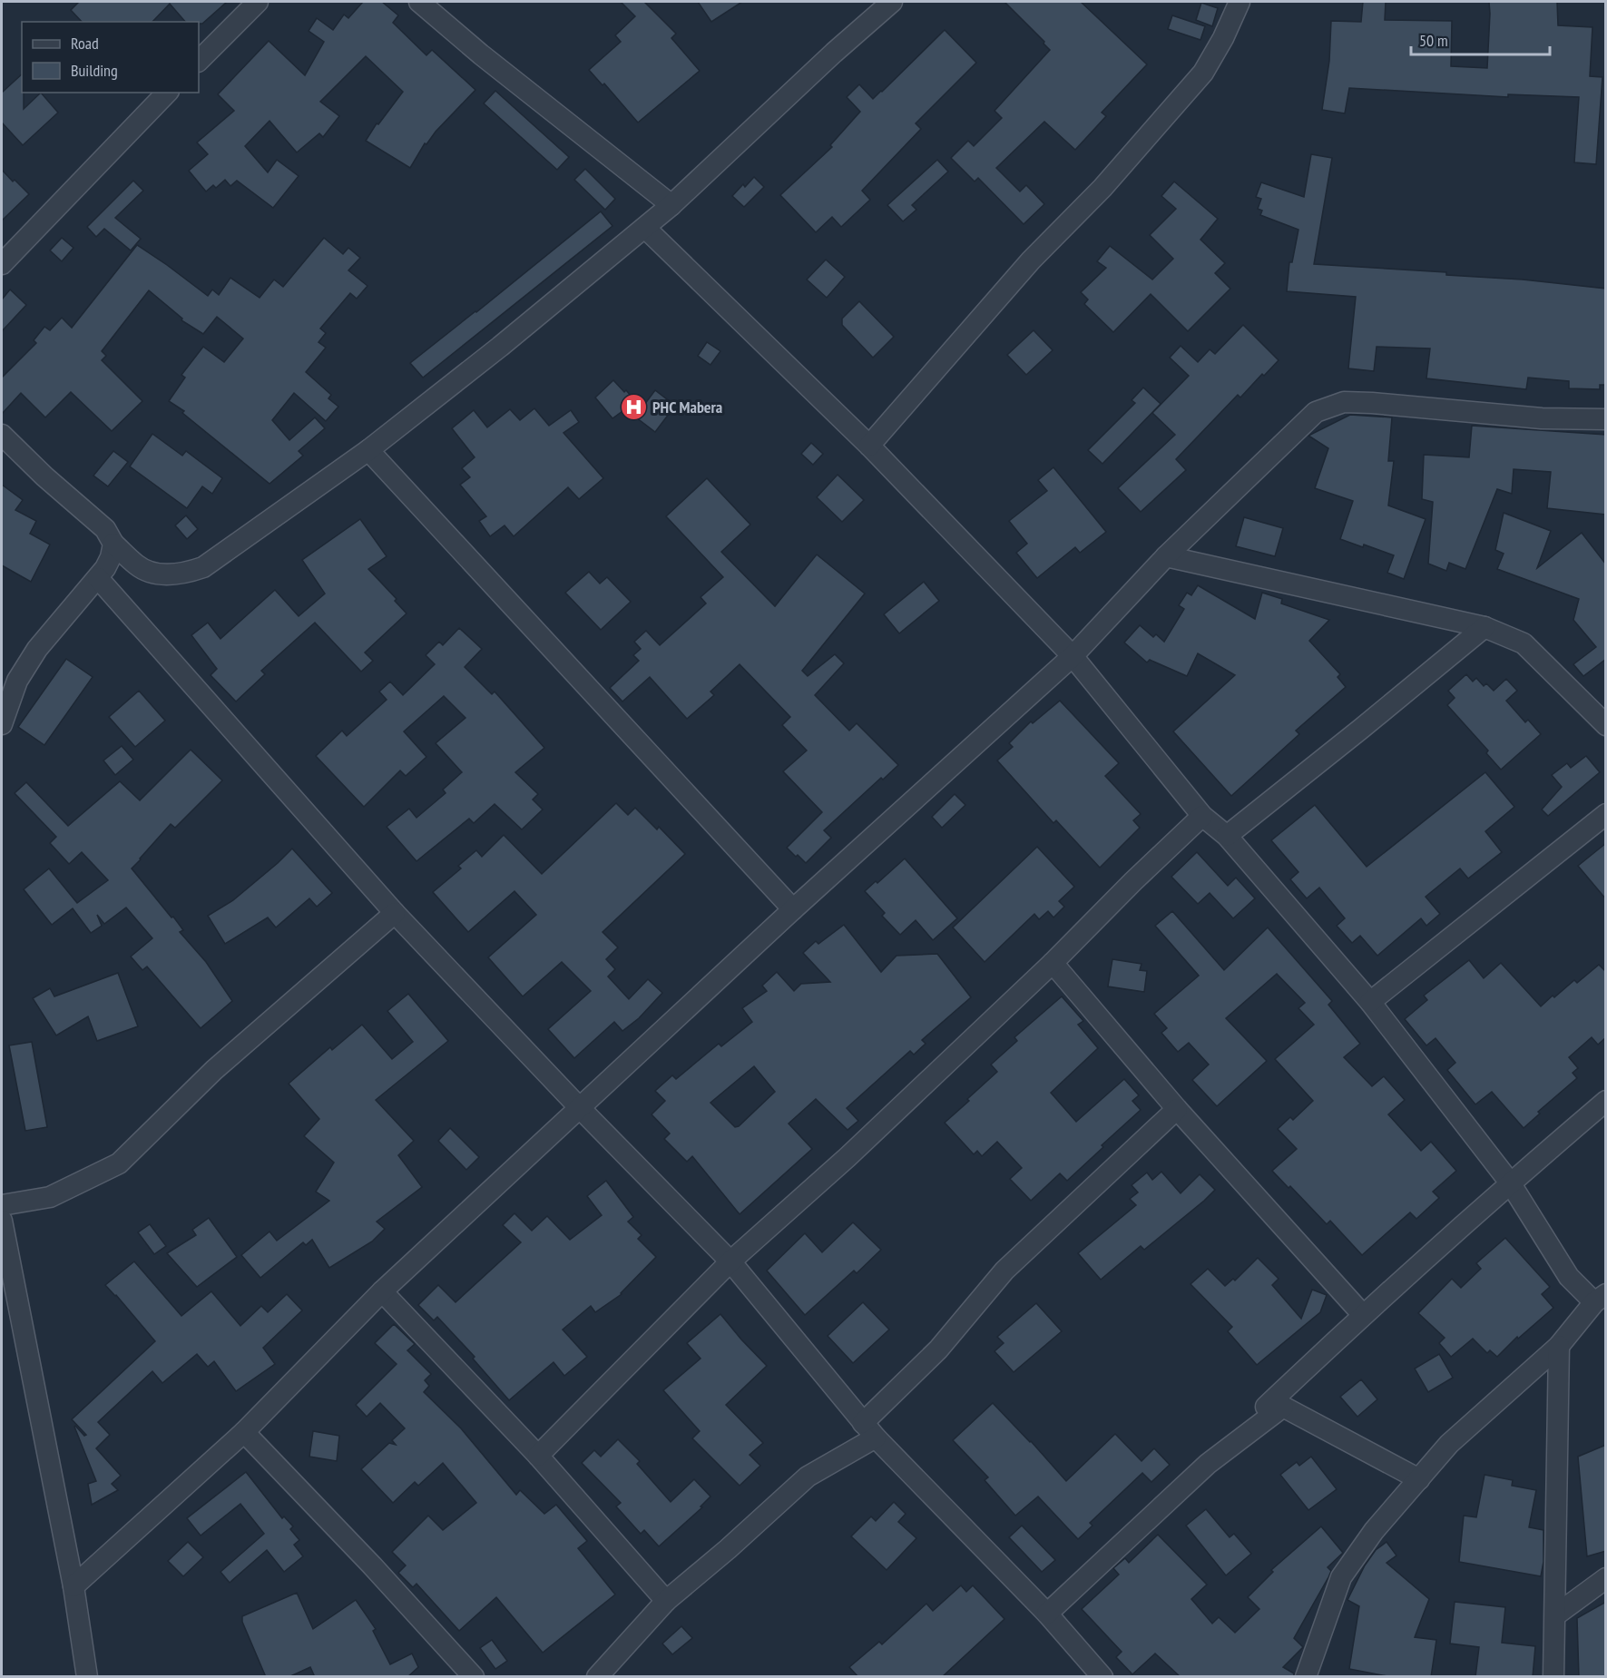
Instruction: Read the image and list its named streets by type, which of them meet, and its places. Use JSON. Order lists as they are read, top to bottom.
{
  "places": {
    "hospital": ["PHC Mabera"]
  },
  "legend": ["Road", "Building"],
  "scale_bar": "50 m"
}
